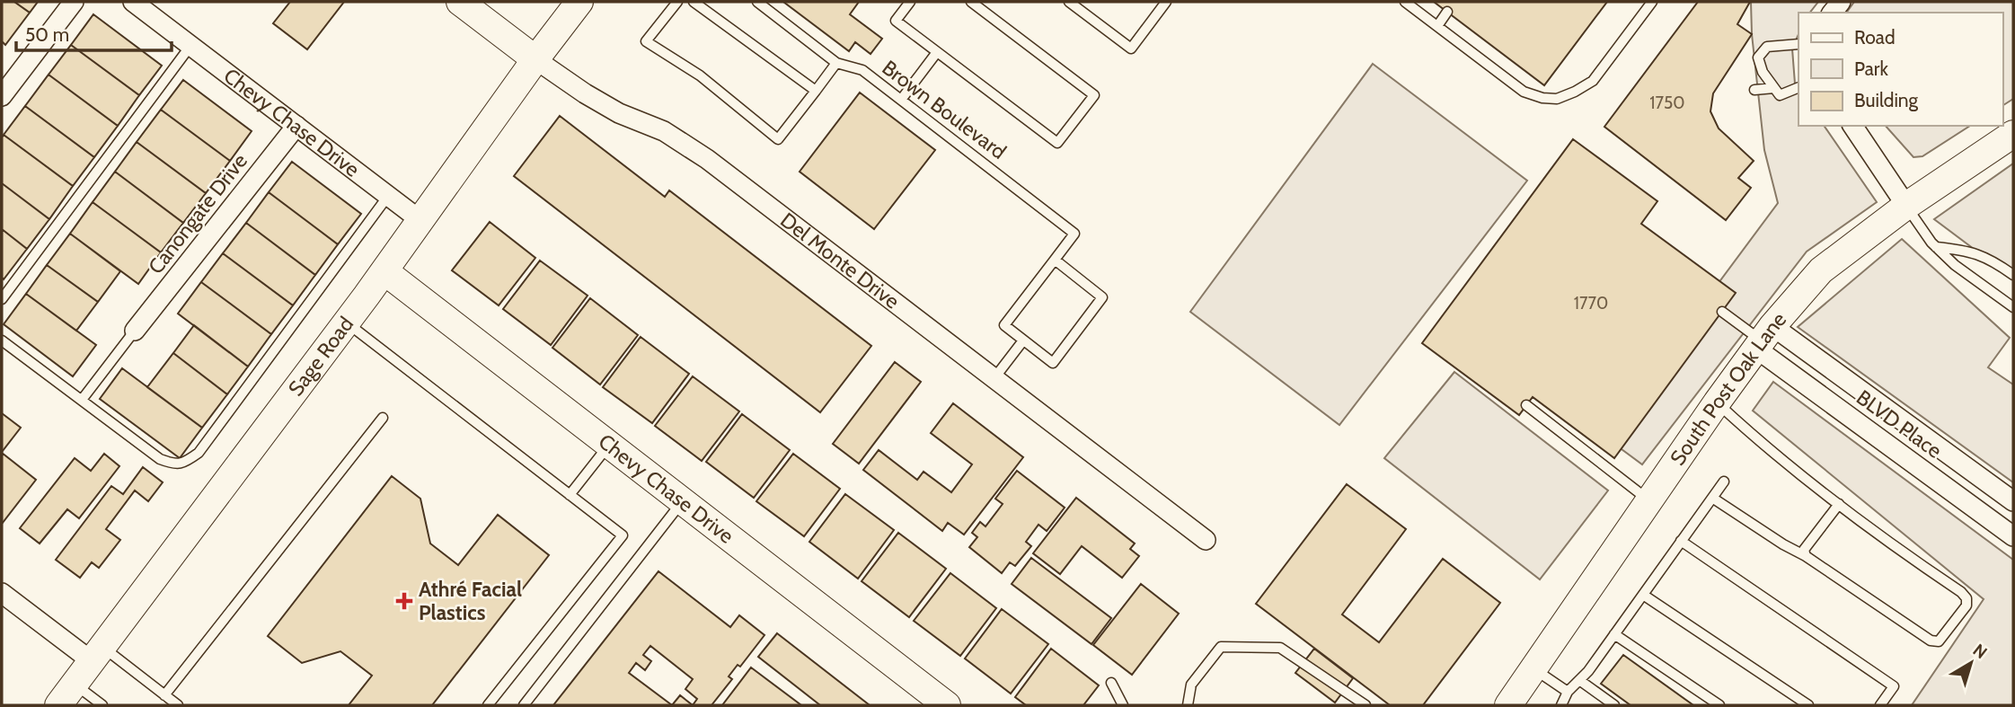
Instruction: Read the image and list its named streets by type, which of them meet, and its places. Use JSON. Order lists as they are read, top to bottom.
{
  "streets": {
    "street": [
      "Chevy Chase Drive",
      "Canongate Drive",
      "Del Monte Drive",
      "Sage Road",
      "South Post Oak Lane",
      "BLVD Place"
    ],
    "lane": ["Brown Boulevard"]
  },
  "crossings": [
    ["Chevy Chase Drive", "Canongate Drive"],
    ["Chevy Chase Drive", "Sage Road"],
    ["Del Monte Drive", "Sage Road"],
    ["South Post Oak Lane", "BLVD Place"]
  ],
  "places": {
    "health": ["Athré Facial Plastics"]
  },
  "house_numbers": ["1750", "1770"],
  "legend": ["Road", "Park", "Building"],
  "scale_bar": "50 m",
  "north": "top right"
}
